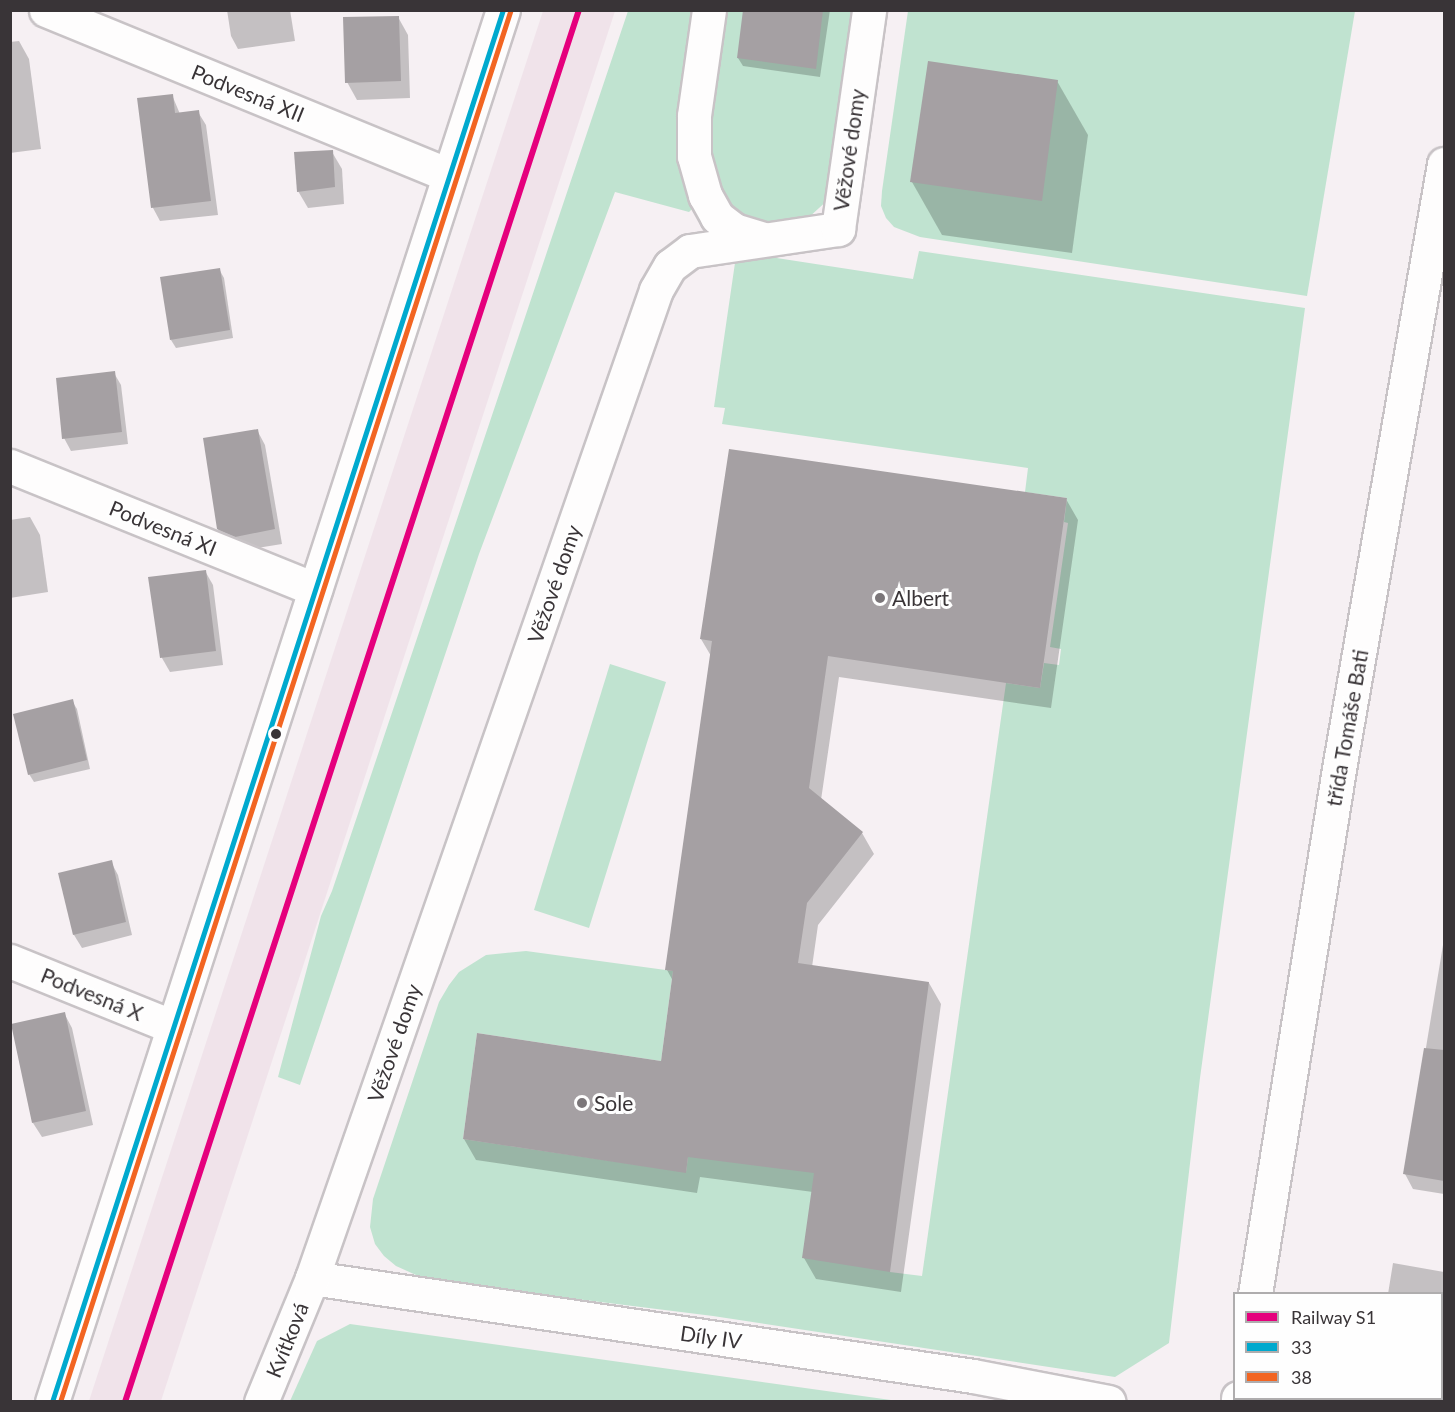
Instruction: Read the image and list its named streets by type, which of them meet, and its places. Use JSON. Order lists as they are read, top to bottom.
{
  "streets": {
    "street": [
      "Podvesná XII",
      "Věžové domy",
      "Podvesná XI",
      "třída Tomáše Bati",
      "Podvesná X",
      "Díly IV",
      "Kvítková"
    ]
  },
  "crossings": [
    ["Věžové domy", "Díly IV"],
    ["Věžové domy", "Kvítková"],
    ["Díly IV", "Kvítková"]
  ],
  "places": ["Albert", "Sole"],
  "lines": ["rail line S1", "transit line 33", "transit line 38"],
  "legend": ["Railway S1", "33", "38"]
}
